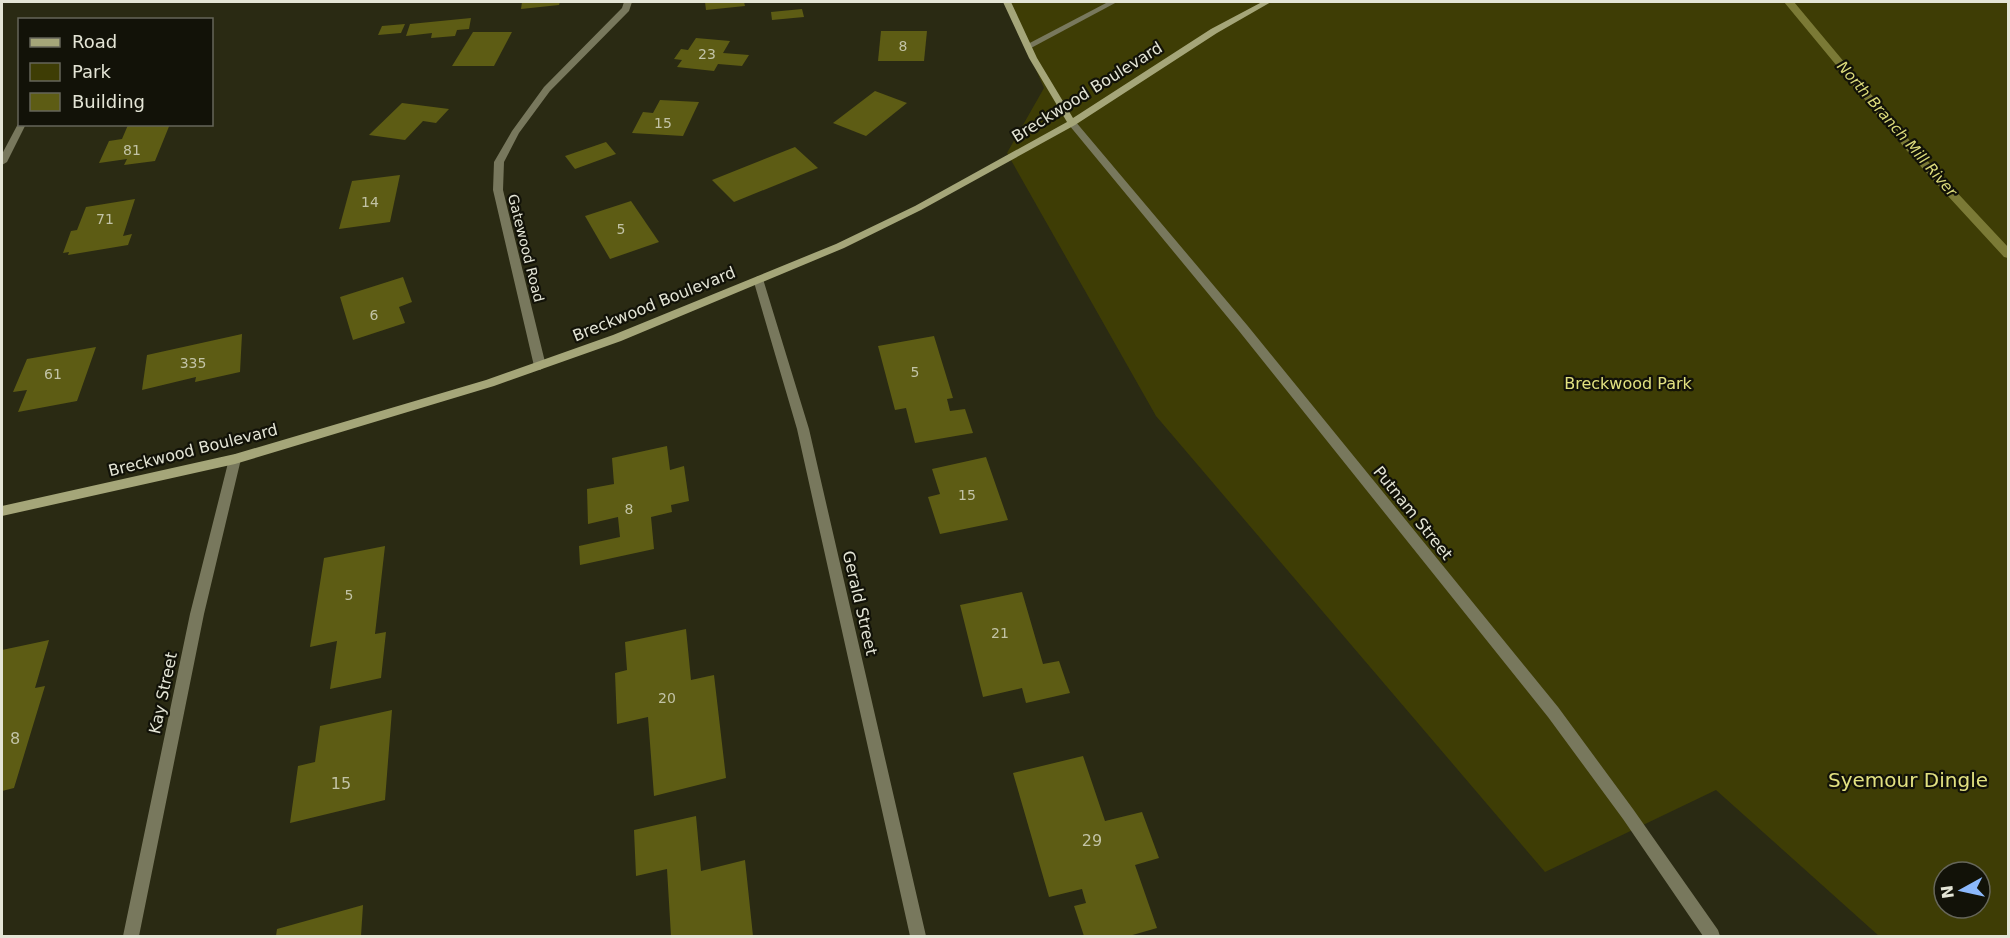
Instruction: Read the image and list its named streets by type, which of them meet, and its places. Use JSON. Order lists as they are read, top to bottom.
{
  "streets": {
    "main road": ["Breckwood Boulevard"],
    "street": [
      "Gatewood Road",
      "Putnam Street",
      "Gerald Street",
      "Kay Street"
    ]
  },
  "crossings": [
    ["Breckwood Boulevard", "Gatewood Road"],
    ["Breckwood Boulevard", "Putnam Street"],
    ["Breckwood Boulevard", "Gerald Street"],
    ["Breckwood Boulevard", "Kay Street"]
  ],
  "water": ["North Branch Mill River"],
  "parks": ["Breckwood Park", "Syemour Dingle"],
  "house_numbers": [
    "8",
    "23",
    "15",
    "81",
    "14",
    "71",
    "5",
    "6",
    "335",
    "5",
    "61",
    "15",
    "8",
    "5",
    "21",
    "20",
    "8",
    "15",
    "29"
  ],
  "legend": ["Road", "Park", "Building"],
  "north": "left"
}
